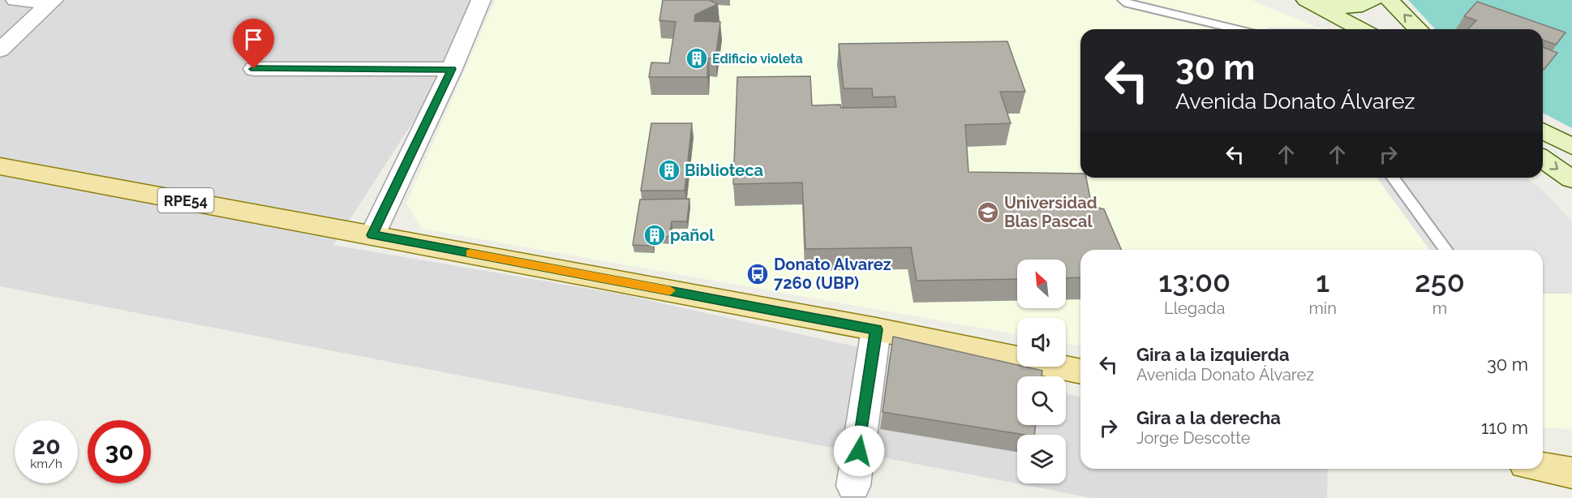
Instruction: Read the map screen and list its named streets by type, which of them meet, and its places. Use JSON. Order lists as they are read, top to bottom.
{
  "streets": {
    "main road": ["RPE54"]
  },
  "places": {
    "building": ["Edificio violeta", "Biblioteca", "pañol"],
    "school or university": ["Universidad Blas Pascal"],
    "bus stop": ["Donato Alvarez 7260 (UBP)"]
  },
  "north": "top left",
  "page": {
    "turn": ["30 m", "Avenida Donato Álvarez"],
    "eta": [
      "13:00",
      "Llegada",
      "1",
      "min",
      "250",
      "m"
    ],
    "list": [
      {
        "name": "Gira a la izquierda",
        "note": "Avenida Donato Álvarez",
        "value": "30 m"
      },
      {
        "name": "Gira a la derecha",
        "note": "Jorge Descotte",
        "value": "110 m"
      }
    ],
    "speed": "20 km/h",
    "limit": "30"
  }
}
